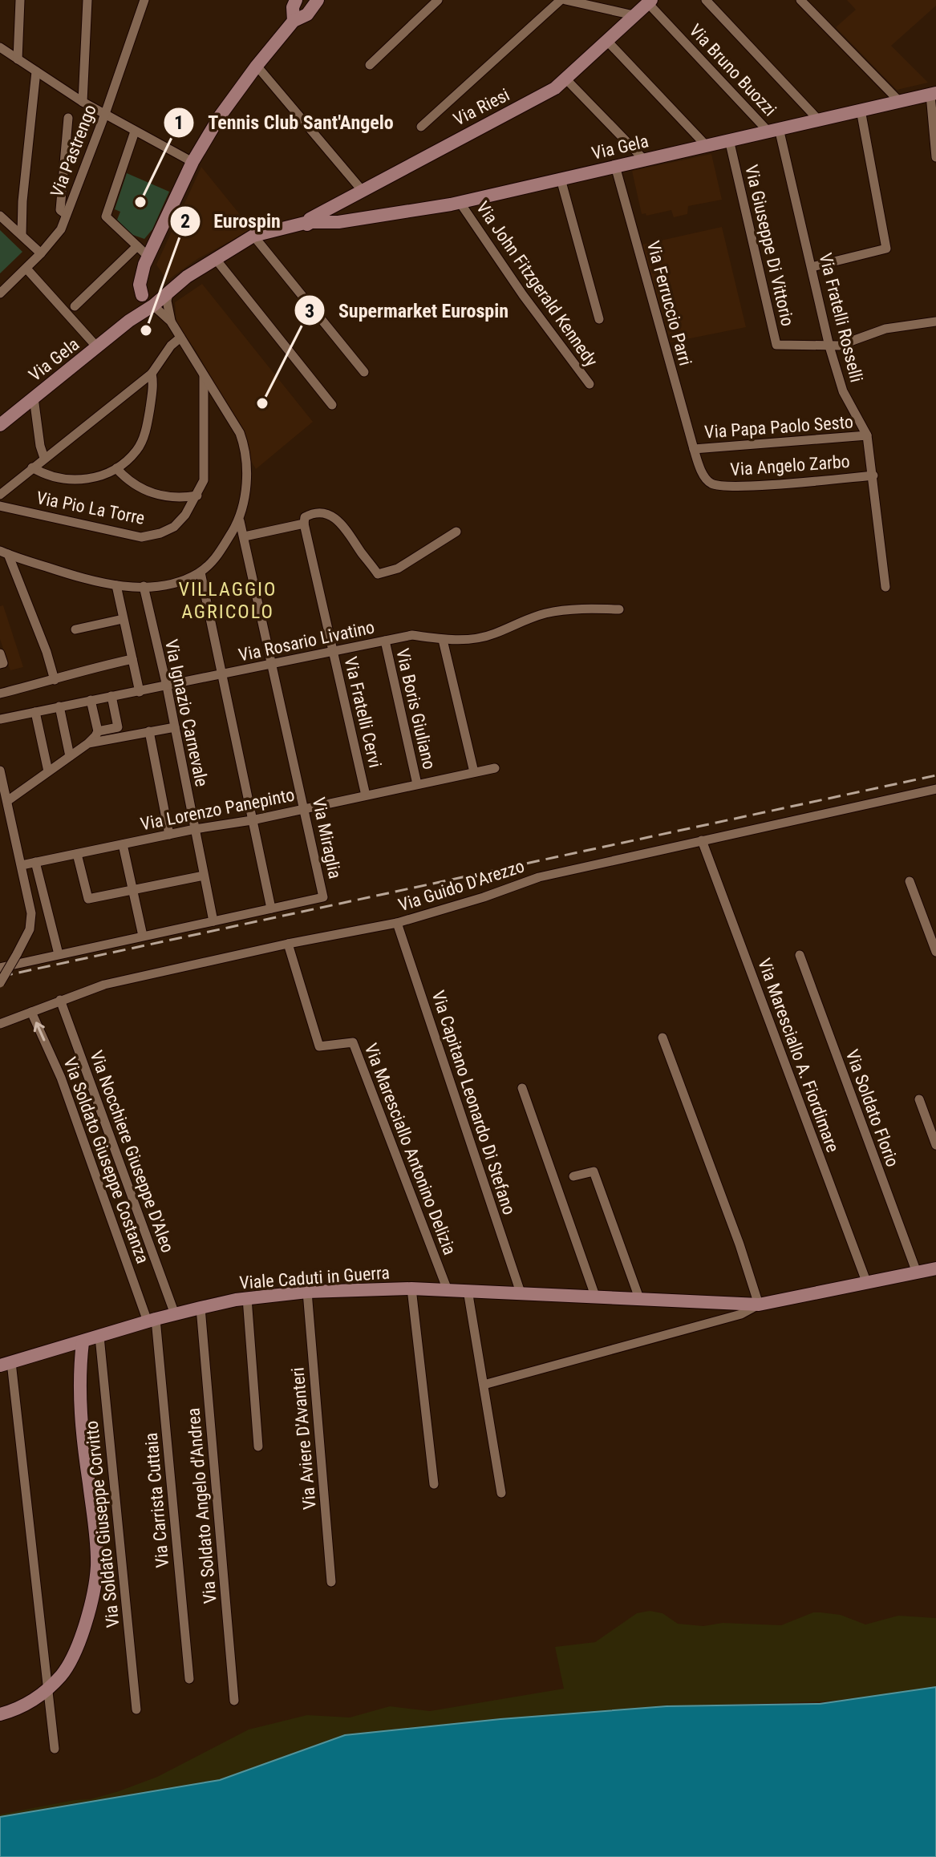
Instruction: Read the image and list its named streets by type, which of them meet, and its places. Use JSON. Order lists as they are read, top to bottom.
{
  "streets": {
    "street": [
      "Via Bruno Buozzi",
      "Via Riesi",
      "Via Gela",
      "Via Pastrengo",
      "Via Giuseppe Di Vittorio",
      "Via John Fitzgerald Kennedy",
      "Via Ferruccio Parri",
      "Via Fratelli Rosselli",
      "Via Papa Paolo Sesto",
      "Via Angelo Zarbo",
      "Via Pio La Torre",
      "Via Rosario Livatino",
      "Via Boris Giuliano",
      "Via Fratelli Cervi",
      "Via Ignazio Carnevale",
      "Via Lorenzo Panepinto",
      "Via Miraglia",
      "Via Guido D'Arezzo",
      "Via Maresciallo A. Fiordimare",
      "Via Capitano Leonardo Di Stefano",
      "Via Soldato Florio",
      "Via Maresciallo Antonino Delizia",
      "Via Nocchiere Giuseppe D'Aleo",
      "Via Soldato Giuseppe Costanza",
      "Viale Caduti in Guerra",
      "Via Aviere D'Avanteri",
      "Via Carrista Cuttaia",
      "Via Soldato Angelo d'Andrea",
      "Via Soldato Giuseppe Corvitto"
    ]
  },
  "crossings": [
    ["Via Bruno Buozzi", "Via Riesi"],
    ["Via Bruno Buozzi", "Via Gela"],
    ["Via Bruno Buozzi", "Via Fratelli Rosselli"],
    ["Via Riesi", "Via Gela"],
    ["Via Gela", "Via Giuseppe Di Vittorio"],
    ["Via Gela", "Via John Fitzgerald Kennedy"],
    ["Via Gela", "Via Ferruccio Parri"],
    ["Via Gela", "Via Fratelli Rosselli"],
    ["Via Giuseppe Di Vittorio", "Via Fratelli Rosselli"],
    ["Via Ferruccio Parri", "Via Papa Paolo Sesto"],
    ["Via Ferruccio Parri", "Via Angelo Zarbo"],
    ["Via Fratelli Rosselli", "Via Papa Paolo Sesto"],
    ["Via Fratelli Rosselli", "Via Angelo Zarbo"],
    ["Via Papa Paolo Sesto", "Via Angelo Zarbo"],
    ["Via Rosario Livatino", "Via Boris Giuliano"],
    ["Via Rosario Livatino", "Via Fratelli Cervi"],
    ["Via Rosario Livatino", "Via Ignazio Carnevale"],
    ["Via Rosario Livatino", "Via Miraglia"],
    ["Via Boris Giuliano", "Via Lorenzo Panepinto"],
    ["Via Fratelli Cervi", "Via Lorenzo Panepinto"],
    ["Via Ignazio Carnevale", "Via Lorenzo Panepinto"],
    ["Via Ignazio Carnevale", "Via Miraglia"],
    ["Via Lorenzo Panepinto", "Via Miraglia"],
    ["Via Guido D'Arezzo", "Via Maresciallo A. Fiordimare"],
    ["Via Guido D'Arezzo", "Via Capitano Leonardo Di Stefano"],
    ["Via Guido D'Arezzo", "Via Maresciallo Antonino Delizia"],
    ["Via Guido D'Arezzo", "Via Nocchiere Giuseppe D'Aleo"],
    ["Via Guido D'Arezzo", "Via Soldato Giuseppe Costanza"],
    ["Via Maresciallo A. Fiordimare", "Viale Caduti in Guerra"],
    ["Via Capitano Leonardo Di Stefano", "Viale Caduti in Guerra"],
    ["Via Soldato Florio", "Viale Caduti in Guerra"],
    ["Via Maresciallo Antonino Delizia", "Viale Caduti in Guerra"],
    ["Via Nocchiere Giuseppe D'Aleo", "Viale Caduti in Guerra"],
    ["Via Soldato Giuseppe Costanza", "Viale Caduti in Guerra"],
    ["Via Soldato Giuseppe Costanza", "Via Carrista Cuttaia"],
    ["Viale Caduti in Guerra", "Via Aviere D'Avanteri"],
    ["Viale Caduti in Guerra", "Via Carrista Cuttaia"],
    ["Viale Caduti in Guerra", "Via Soldato Angelo d'Andrea"],
    ["Viale Caduti in Guerra", "Via Soldato Giuseppe Corvitto"]
  ],
  "one_way": ["Via Soldato Giuseppe Costanza"],
  "districts": ["VILLAGGIO AGRICOLO"],
  "places": ["Tennis Club Sant'Angelo", "Eurospin", "Supermarket Eurospin"]
}
